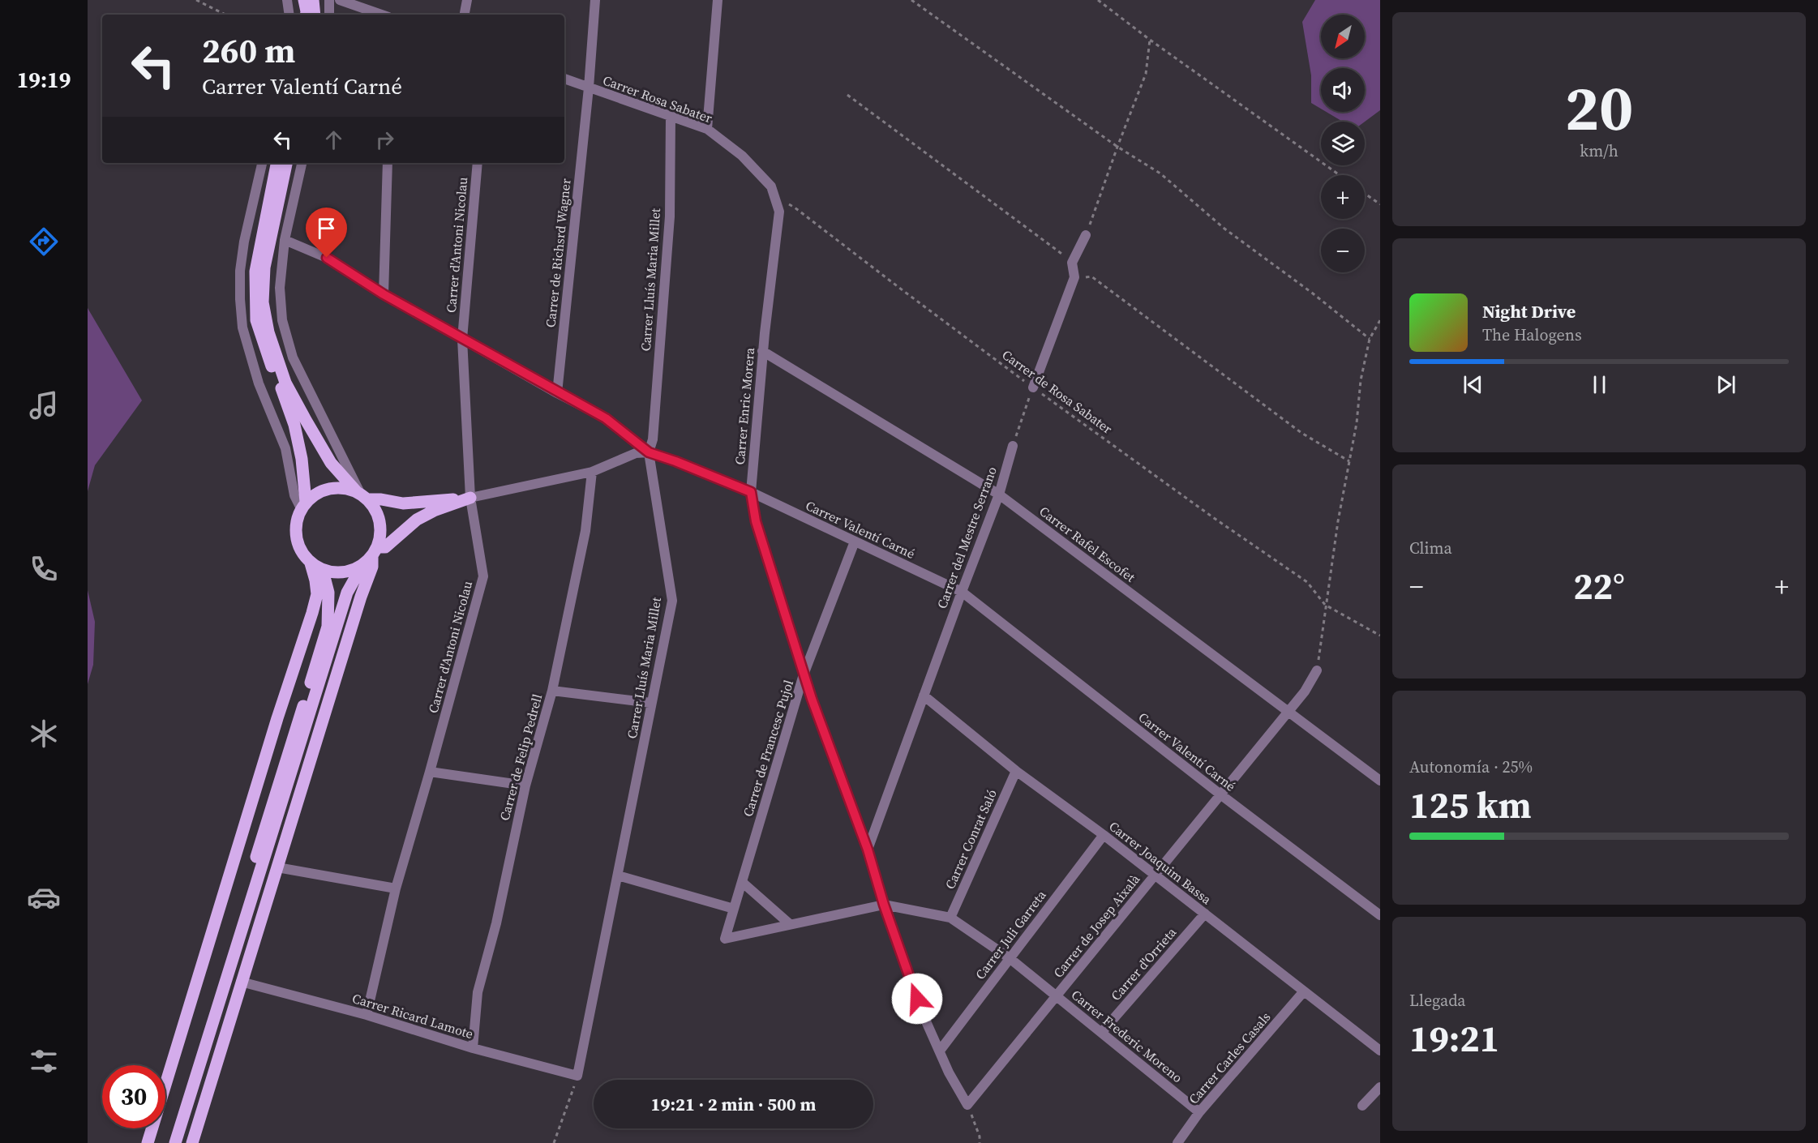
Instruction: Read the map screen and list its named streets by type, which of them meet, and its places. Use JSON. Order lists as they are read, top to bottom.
{
  "streets": {
    "street": [
      "Carrer Rosa Sabater",
      "Carrer d'Antoni Nicolau",
      "Carrer de Richsrd Wagner",
      "Carrer Lluís Maria Millet",
      "Carrer Enric Morera",
      "Carrer Valentí Carné",
      "Carrer del Mestre Serrano",
      "Carrer Rafel Escofet",
      "Carrer de Francesc Pujol",
      "Carrer de Felip Pedrell",
      "Carrer Conrat Saló",
      "Carrer Joaquim Bassa",
      "Carrer de Josep Aixalà",
      "Carrer Juli Garreta",
      "Carrer d'Orrieta",
      "Carrer Ricard Lamote",
      "Carrer Frederic Moreno",
      "Carrer Carles Casals"
    ],
    "path": ["Carrer de Rosa Sabater"]
  },
  "crossings": [
    ["Carrer Rosa Sabater", "Carrer de Richsrd Wagner"],
    ["Carrer Rosa Sabater", "Carrer Lluís Maria Millet"],
    ["Carrer Rosa Sabater", "Carrer de Rosa Sabater"],
    ["Carrer Rosa Sabater", "Carrer Enric Morera"],
    ["Carrer d'Antoni Nicolau", "Carrer Valentí Carné"],
    ["Carrer d'Antoni Nicolau", "Carrer Ricard Lamote"],
    ["Carrer de Richsrd Wagner", "Carrer Valentí Carné"],
    ["Carrer Lluís Maria Millet", "Carrer Valentí Carné"],
    ["Carrer Lluís Maria Millet", "Carrer Ricard Lamote"],
    ["Carrer de Rosa Sabater", "Carrer Enric Morera"],
    ["Carrer Enric Morera", "Carrer Valentí Carné"],
    ["Carrer Enric Morera", "Carrer del Mestre Serrano"],
    ["Carrer Enric Morera", "Carrer Rafel Escofet"],
    ["Carrer Enric Morera", "Carrer de Francesc Pujol"],
    ["Carrer Enric Morera", "Carrer de Josep Aixalà"],
    ["Carrer Enric Morera", "Carrer Juli Garreta"],
    ["Carrer Enric Morera", "Carrer Frederic Moreno"],
    ["Carrer Valentí Carné", "Carrer del Mestre Serrano"],
    ["Carrer Valentí Carné", "Carrer de Francesc Pujol"],
    ["Carrer Valentí Carné", "Carrer de Josep Aixalà"],
    ["Carrer del Mestre Serrano", "Carrer Rafel Escofet"],
    ["Carrer del Mestre Serrano", "Carrer Joaquim Bassa"],
    ["Carrer Rafel Escofet", "Carrer de Josep Aixalà"],
    ["Carrer de Francesc Pujol", "Carrer Frederic Moreno"],
    ["Carrer de Felip Pedrell", "Carrer Ricard Lamote"],
    ["Carrer Conrat Saló", "Carrer Joaquim Bassa"],
    ["Carrer Conrat Saló", "Carrer Frederic Moreno"],
    ["Carrer Joaquim Bassa", "Carrer de Josep Aixalà"],
    ["Carrer Joaquim Bassa", "Carrer Juli Garreta"],
    ["Carrer Joaquim Bassa", "Carrer d'Orrieta"],
    ["Carrer Joaquim Bassa", "Carrer Carles Casals"],
    ["Carrer de Josep Aixalà", "Carrer Frederic Moreno"],
    ["Carrer Juli Garreta", "Carrer Frederic Moreno"],
    ["Carrer d'Orrieta", "Carrer Frederic Moreno"],
    ["Carrer Frederic Moreno", "Carrer Carles Casals"]
  ],
  "north": "bottom left",
  "page": {
    "tabs": "19:19",
    "tile": [
      ["20", "km/h"],
      "Clima",
      ["Autonomía · 25%", "125 km"],
      ["Llegada", "19:21"]
    ],
    "map_buttons": ["+", "−"],
    "turn": ["260 m", "Carrer Valentí Carné"],
    "song": ["Night Drive", "The Halogens"],
    "heat": ["−", "22°", "+"],
    "limit": "30",
    "trip": "19:21 · 2 min · 500 m"
  }
}
